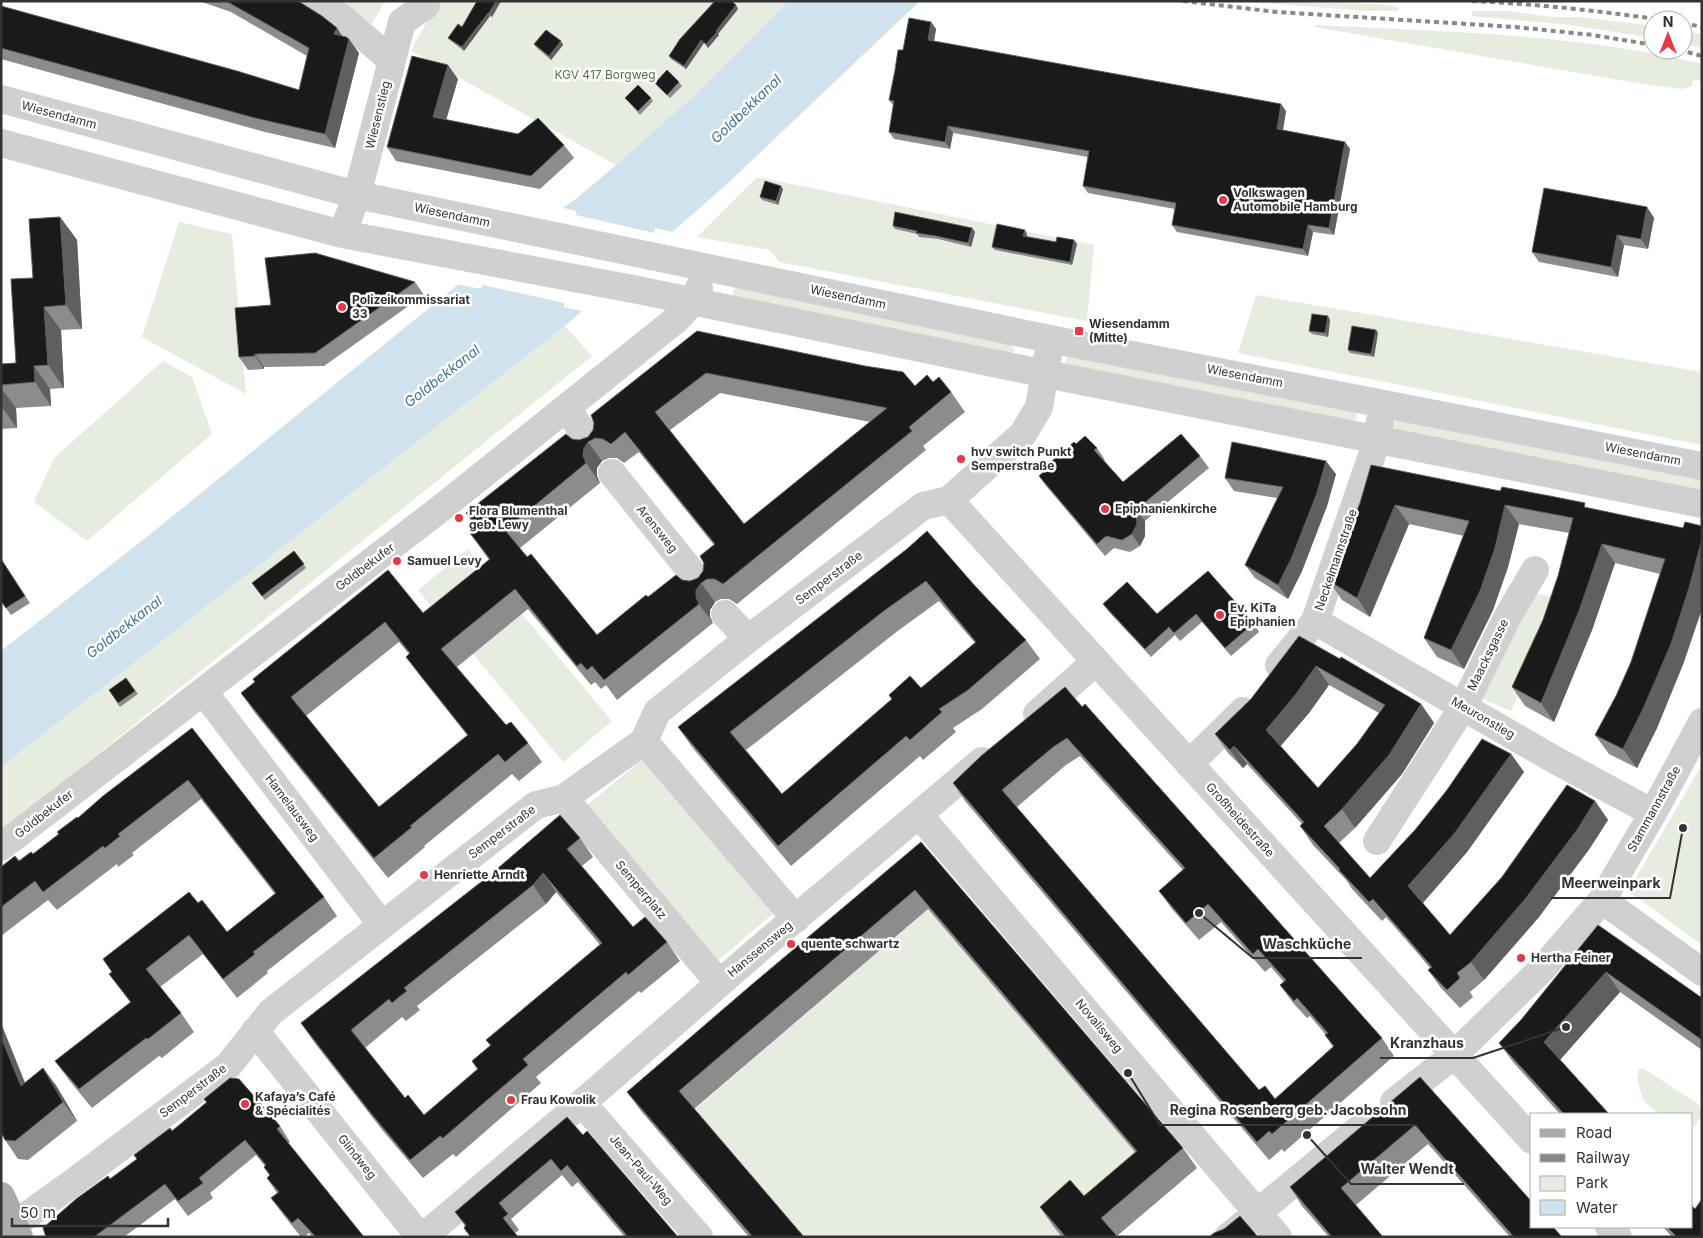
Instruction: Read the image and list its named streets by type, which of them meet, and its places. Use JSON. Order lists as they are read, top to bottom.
{
  "streets": {
    "street": [
      "Wiesendamm",
      "Wiesenstieg",
      "Arensweg",
      "Neckelmannstraße",
      "Goldbekufer",
      "Semperstraße",
      "Maacksgasse",
      "Meuronstieg",
      "Hamelausweg",
      "Stammannstraße",
      "Großheidestraße",
      "Semperplatz",
      "Hanssensweg",
      "Novalisweg",
      "Glindweg",
      "Jean-Paul-Weg"
    ]
  },
  "crossings": [
    ["Wiesendamm", "Wiesenstieg"],
    ["Wiesendamm", "Neckelmannstraße"],
    ["Wiesendamm", "Goldbekufer"],
    ["Wiesendamm", "Semperstraße"],
    ["Neckelmannstraße", "Meuronstieg"],
    ["Neckelmannstraße", "Großheidestraße"],
    ["Goldbekufer", "Hamelausweg"],
    ["Semperstraße", "Hamelausweg"],
    ["Semperstraße", "Großheidestraße"],
    ["Semperstraße", "Semperplatz"],
    ["Semperstraße", "Glindweg"],
    ["Maacksgasse", "Meuronstieg"],
    ["Meuronstieg", "Stammannstraße"],
    ["Stammannstraße", "Großheidestraße"],
    ["Stammannstraße", "Novalisweg"],
    ["Großheidestraße", "Hanssensweg"],
    ["Semperplatz", "Hanssensweg"],
    ["Hanssensweg", "Novalisweg"],
    ["Hanssensweg", "Glindweg"],
    ["Hanssensweg", "Jean-Paul-Weg"]
  ],
  "water": ["Goldbekkanal"],
  "parks": ["KGV 417 Borgweg"],
  "places": {
    "other": [
      "Volkswagen Automobile Hamburg",
      "Polizeikommissariat 33",
      "hvv switch Punkt Semperstraße",
      "Epiphanienkirche",
      "Flora Blumenthal geb. Lewy",
      "Samuel Levy",
      "Ev. KiTa Epiphanien",
      "Meerweinpark",
      "Henriette Arndt",
      "Waschküche",
      "quente schwartz",
      "Hertha Feiner",
      "Kranzhaus",
      "Regina Rosenberg geb. Jacobsohn",
      "Frau Kowolik",
      "Kafaya’s Café & Spécialités",
      "Walter Wendt"
    ],
    "transit": ["Wiesendamm (Mitte)"]
  },
  "legend": [
    "Road",
    "Railway",
    "Park",
    "Water"
  ],
  "scale_bar": "50 m",
  "north": "top"
}
